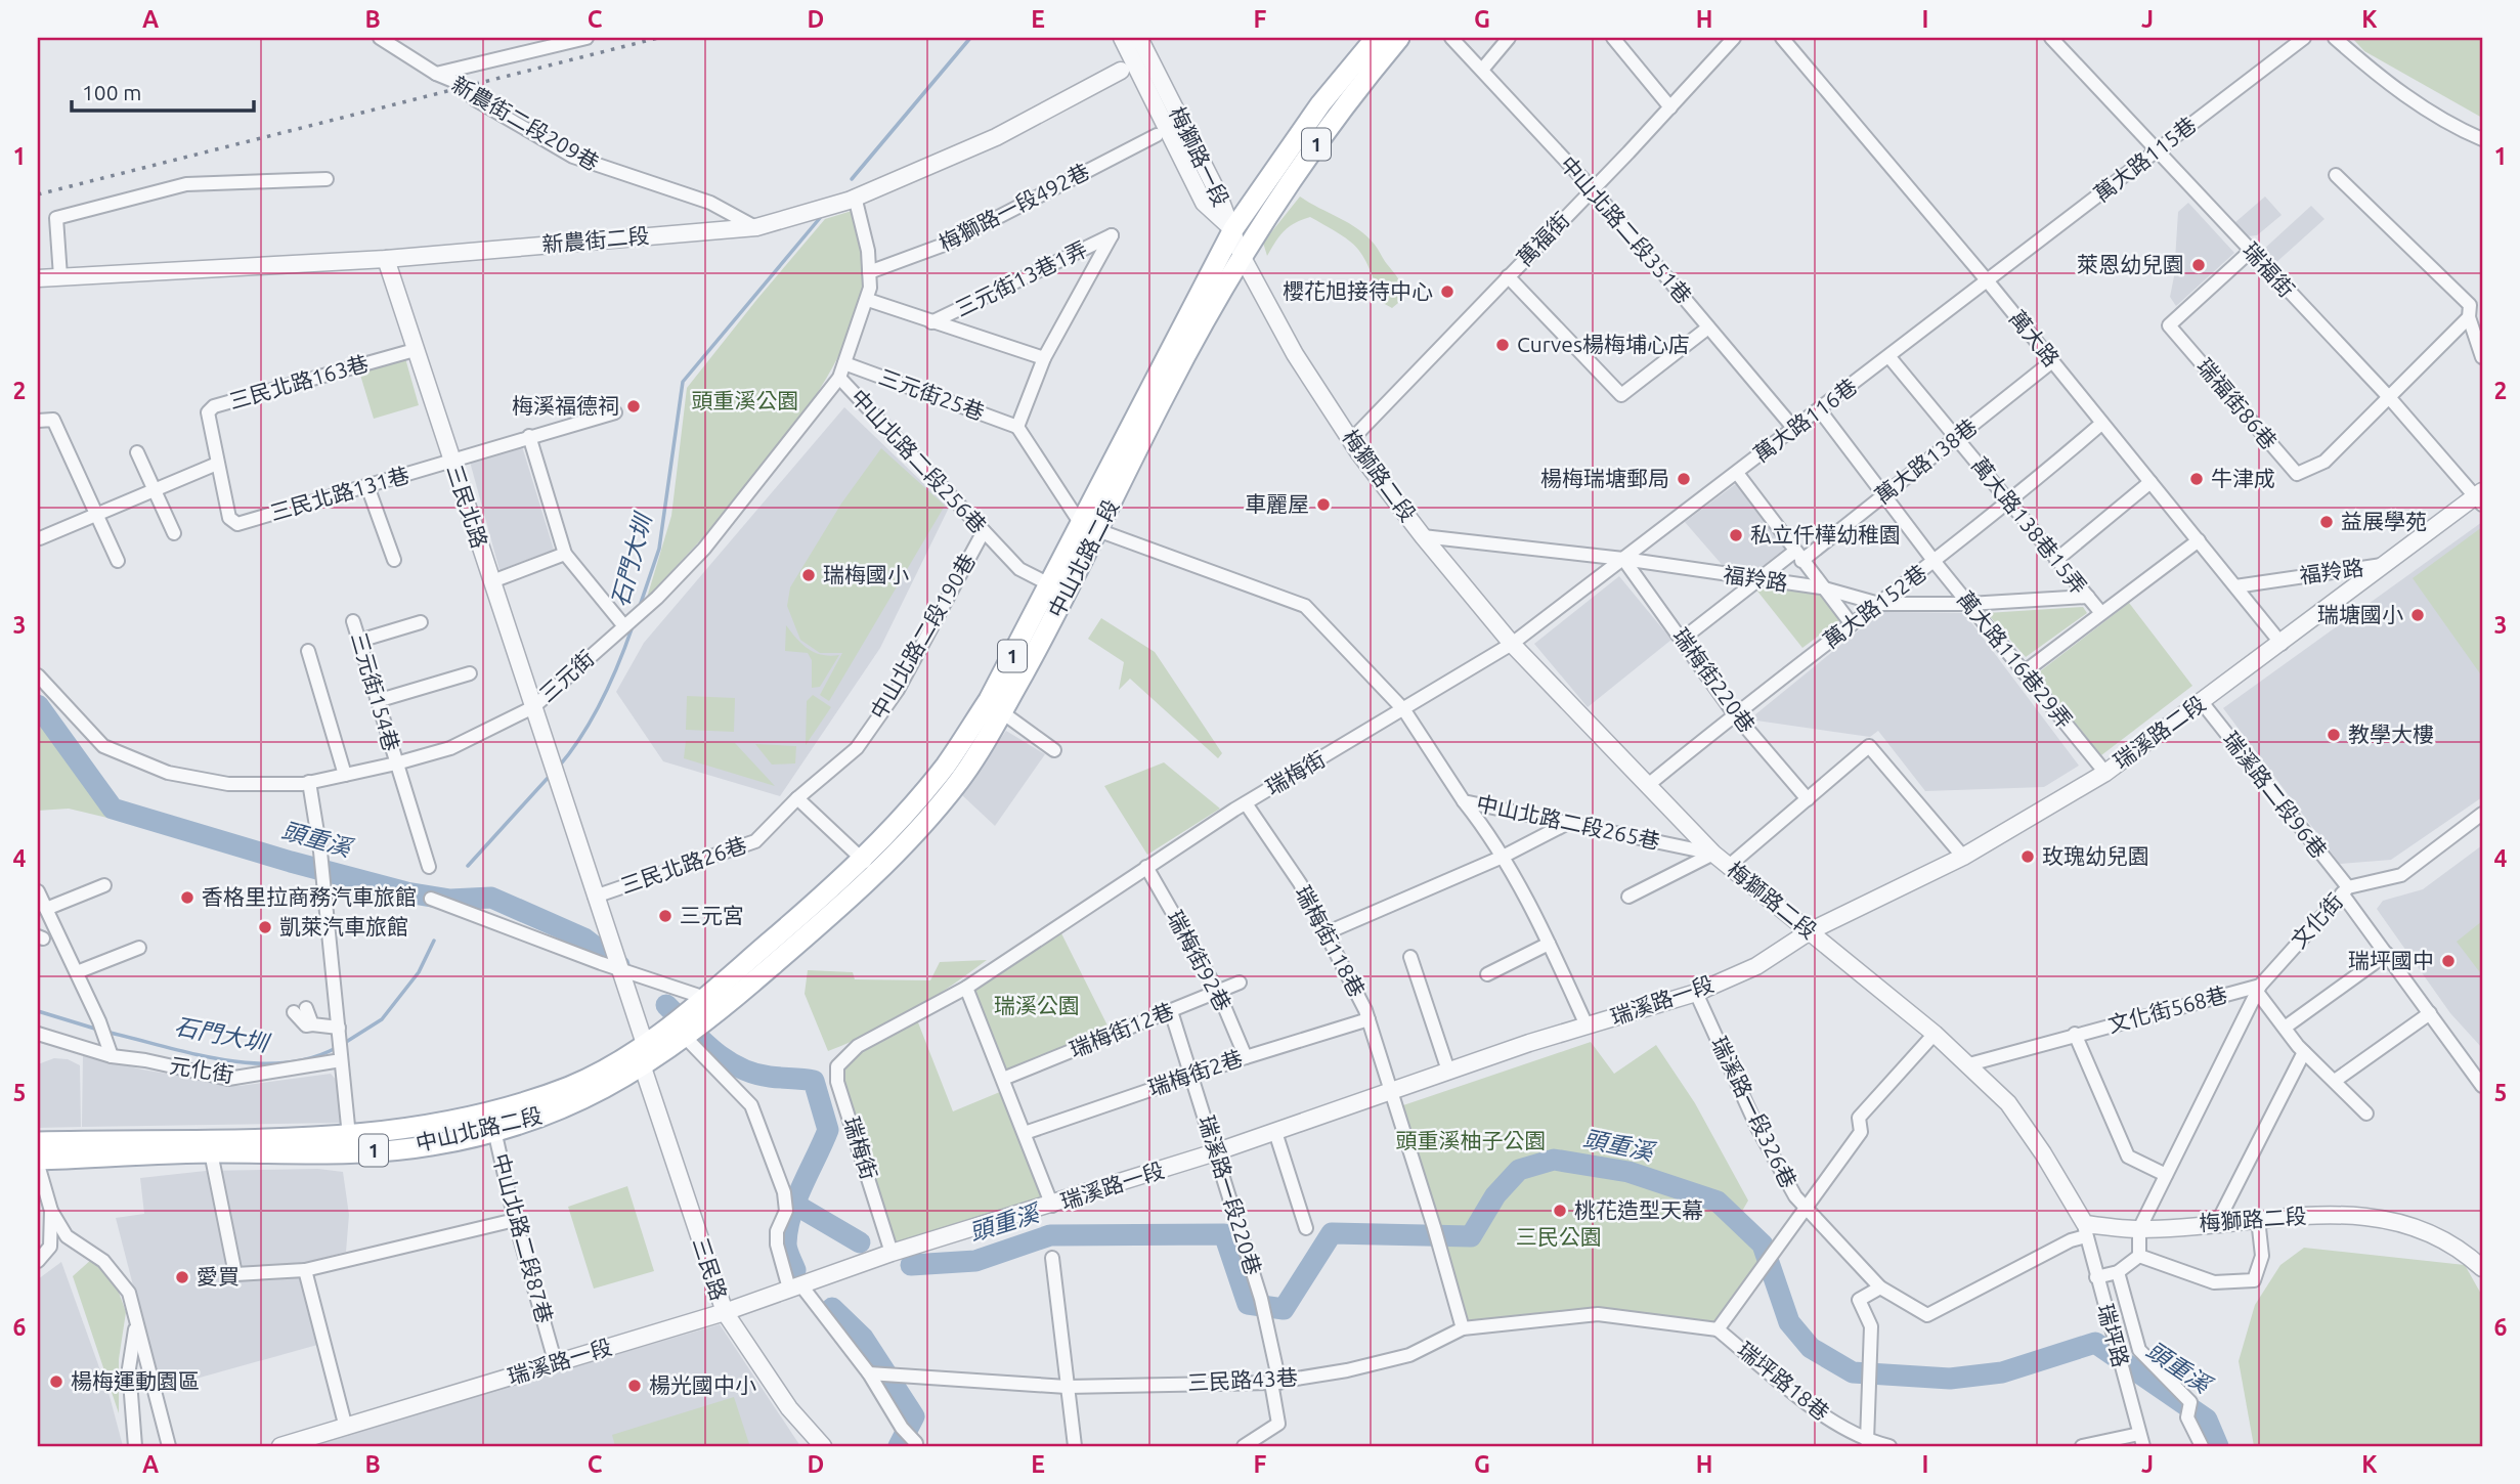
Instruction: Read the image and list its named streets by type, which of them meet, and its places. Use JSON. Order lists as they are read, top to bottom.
{
  "streets": {
    "main road": ["1", "中山北路二段"],
    "street": [
      "新農街二段209巷",
      "梅獅路一段",
      "萬大路115巷",
      "梅獅路一段492巷",
      "中山北路二段351巷",
      "萬福街",
      "新農街二段",
      "瑞福街",
      "三元街13巷1弄",
      "萬大路",
      "三民北路163巷",
      "三元街25巷",
      "瑞福街86巷",
      "萬大路116巷",
      "中山北路二段256巷",
      "萬大路138巷",
      "梅獅路二段",
      "三民北路131巷",
      "三民北路",
      "萬大路138巷15弄",
      "福羚路",
      "萬大路152巷",
      "中山北路二段190巷",
      "萬大路116巷29弄",
      "三元街",
      "瑞梅街220巷",
      "三元街154巷",
      "瑞溪路二段",
      "瑞梅街",
      "瑞溪路二段96巷",
      "中山北路二段265巷",
      "三民北路26巷",
      "文化街",
      "瑞梅街118巷",
      "瑞梅街92巷",
      "瑞溪路一段",
      "文化街568巷",
      "瑞梅街12巷",
      "元化街",
      "瑞梅街2巷",
      "瑞溪路一段326巷",
      "瑞溪路一段220巷",
      "中山北路二段87巷",
      "三民路",
      "瑞坪路",
      "三民路43巷",
      "瑞坪路18巷"
    ]
  },
  "crossings": [
    ["新農街二段209巷", "新農街二段"],
    ["梅獅路一段", "梅獅路二段"],
    ["梅獅路一段", "中山北路二段"],
    ["萬大路115巷", "瑞福街"],
    ["萬大路115巷", "萬大路"],
    ["萬大路115巷", "萬大路116巷"],
    ["梅獅路一段492巷", "三元街"],
    ["中山北路二段351巷", "萬福街"],
    ["中山北路二段351巷", "萬大路116巷"],
    ["萬福街", "梅獅路二段"],
    ["新農街二段", "三民北路"],
    ["新農街二段", "三元街"],
    ["瑞福街", "瑞福街86巷"],
    ["瑞福街", "瑞溪路二段"],
    ["萬大路", "萬大路116巷"],
    ["萬大路", "萬大路138巷"],
    ["萬大路", "福羚路"],
    ["萬大路", "萬大路152巷"],
    ["萬大路", "瑞溪路二段"],
    ["三民北路163巷", "三民北路131巷"],
    ["三民北路163巷", "三民北路"],
    ["三元街25巷", "三元街"],
    ["萬大路116巷", "萬大路138巷15弄"],
    ["萬大路116巷", "福羚路"],
    ["萬大路116巷", "萬大路116巷29弄"],
    ["萬大路116巷", "瑞梅街220巷"],
    ["萬大路116巷", "瑞梅街"],
    ["中山北路二段256巷", "中山北路二段"],
    ["中山北路二段256巷", "中山北路二段190巷"],
    ["中山北路二段256巷", "三元街"],
    ["萬大路138巷", "萬大路138巷15弄"],
    ["萬大路138巷", "福羚路"],
    ["萬大路138巷", "萬大路116巷29弄"],
    ["萬大路138巷", "瑞梅街220巷"],
    ["梅獅路二段", "中山北路二段"],
    ["梅獅路二段", "福羚路"],
    ["梅獅路二段", "萬大路152巷"],
    ["梅獅路二段", "瑞溪路二段"],
    ["梅獅路二段", "瑞梅街"],
    ["梅獅路二段", "中山北路二段265巷"],
    ["梅獅路二段", "文化街"],
    ["梅獅路二段", "瑞溪路一段"],
    ["梅獅路二段", "文化街568巷"],
    ["梅獅路二段", "瑞溪路一段326巷"],
    ["梅獅路二段", "瑞坪路"],
    ["三民北路131巷", "三民北路"],
    ["三民北路", "三元街"],
    ["三民北路", "三民北路26巷"],
    ["萬大路138巷15弄", "福羚路"],
    ["萬大路138巷15弄", "萬大路152巷"],
    ["中山北路二段", "中山北路二段265巷"],
    ["中山北路二段", "中山北路二段87巷"],
    ["中山北路二段", "三民路"],
    ["福羚路", "萬大路152巷"],
    ["福羚路", "萬大路116巷29弄"],
    ["福羚路", "瑞梅街220巷"],
    ["福羚路", "瑞溪路二段"],
    ["福羚路", "瑞梅街"],
    ["萬大路152巷", "萬大路116巷29弄"],
    ["萬大路152巷", "瑞梅街220巷"],
    ["中山北路二段190巷", "三民北路26巷"],
    ["萬大路116巷29弄", "瑞溪路二段"],
    ["三元街", "三元街154巷"],
    ["瑞梅街220巷", "瑞梅街"],
    ["瑞溪路二段", "瑞溪路二段96巷"],
    ["瑞溪路二段", "瑞溪路一段"],
    ["瑞梅街", "中山北路二段265巷"],
    ["瑞梅街", "瑞梅街118巷"],
    ["瑞梅街", "瑞梅街92巷"],
    ["瑞梅街", "瑞溪路一段"],
    ["瑞溪路二段96巷", "文化街"],
    ["文化街", "文化街568巷"],
    ["瑞梅街118巷", "瑞溪路一段"],
    ["瑞梅街118巷", "瑞梅街2巷"],
    ["瑞梅街118巷", "三民路43巷"],
    ["瑞梅街92巷", "瑞梅街12巷"],
    ["瑞梅街92巷", "瑞梅街2巷"],
    ["瑞溪路一段", "瑞溪路一段326巷"],
    ["瑞溪路一段", "瑞溪路一段220巷"],
    ["瑞溪路一段", "中山北路二段87巷"],
    ["瑞溪路一段", "三民路"],
    ["瑞梅街12巷", "瑞溪路一段220巷"],
    ["瑞梅街2巷", "瑞溪路一段220巷"],
    ["瑞溪路一段326巷", "瑞坪路"],
    ["瑞溪路一段220巷", "三民路43巷"],
    ["三民路43巷", "瑞坪路18巷"]
  ],
  "water": ["石門大圳", "頭重溪"],
  "parks": [
    "頭重溪公園",
    "瑞溪公園",
    "頭重溪柚子公園",
    "三民公園"
  ],
  "places": [
    "萊恩幼兒園",
    "櫻花旭接待中心",
    "Curves楊梅埔心店",
    "梅溪福德祠",
    "楊梅瑞塘郵局",
    "牛津成",
    "車麗屋",
    "益展學苑",
    "私立仟樺幼稚園",
    "瑞梅國小",
    "瑞塘國小",
    "教學大樓",
    "玫瑰幼兒園",
    "香格里拉商務汽車旅館",
    "三元宮",
    "凱萊汽車旅館",
    "瑞坪國中",
    "桃花造型天幕",
    "愛買",
    "楊梅運動園區",
    "楊光國中小"
  ],
  "scale_bar": "100 m",
  "grid": {
    "columns": [
      "A",
      "B",
      "C",
      "D",
      "E",
      "F",
      "G",
      "H",
      "I",
      "J",
      "K"
    ],
    "rows": [
      "1",
      "2",
      "3",
      "4",
      "5",
      "6"
    ]
  }
}
